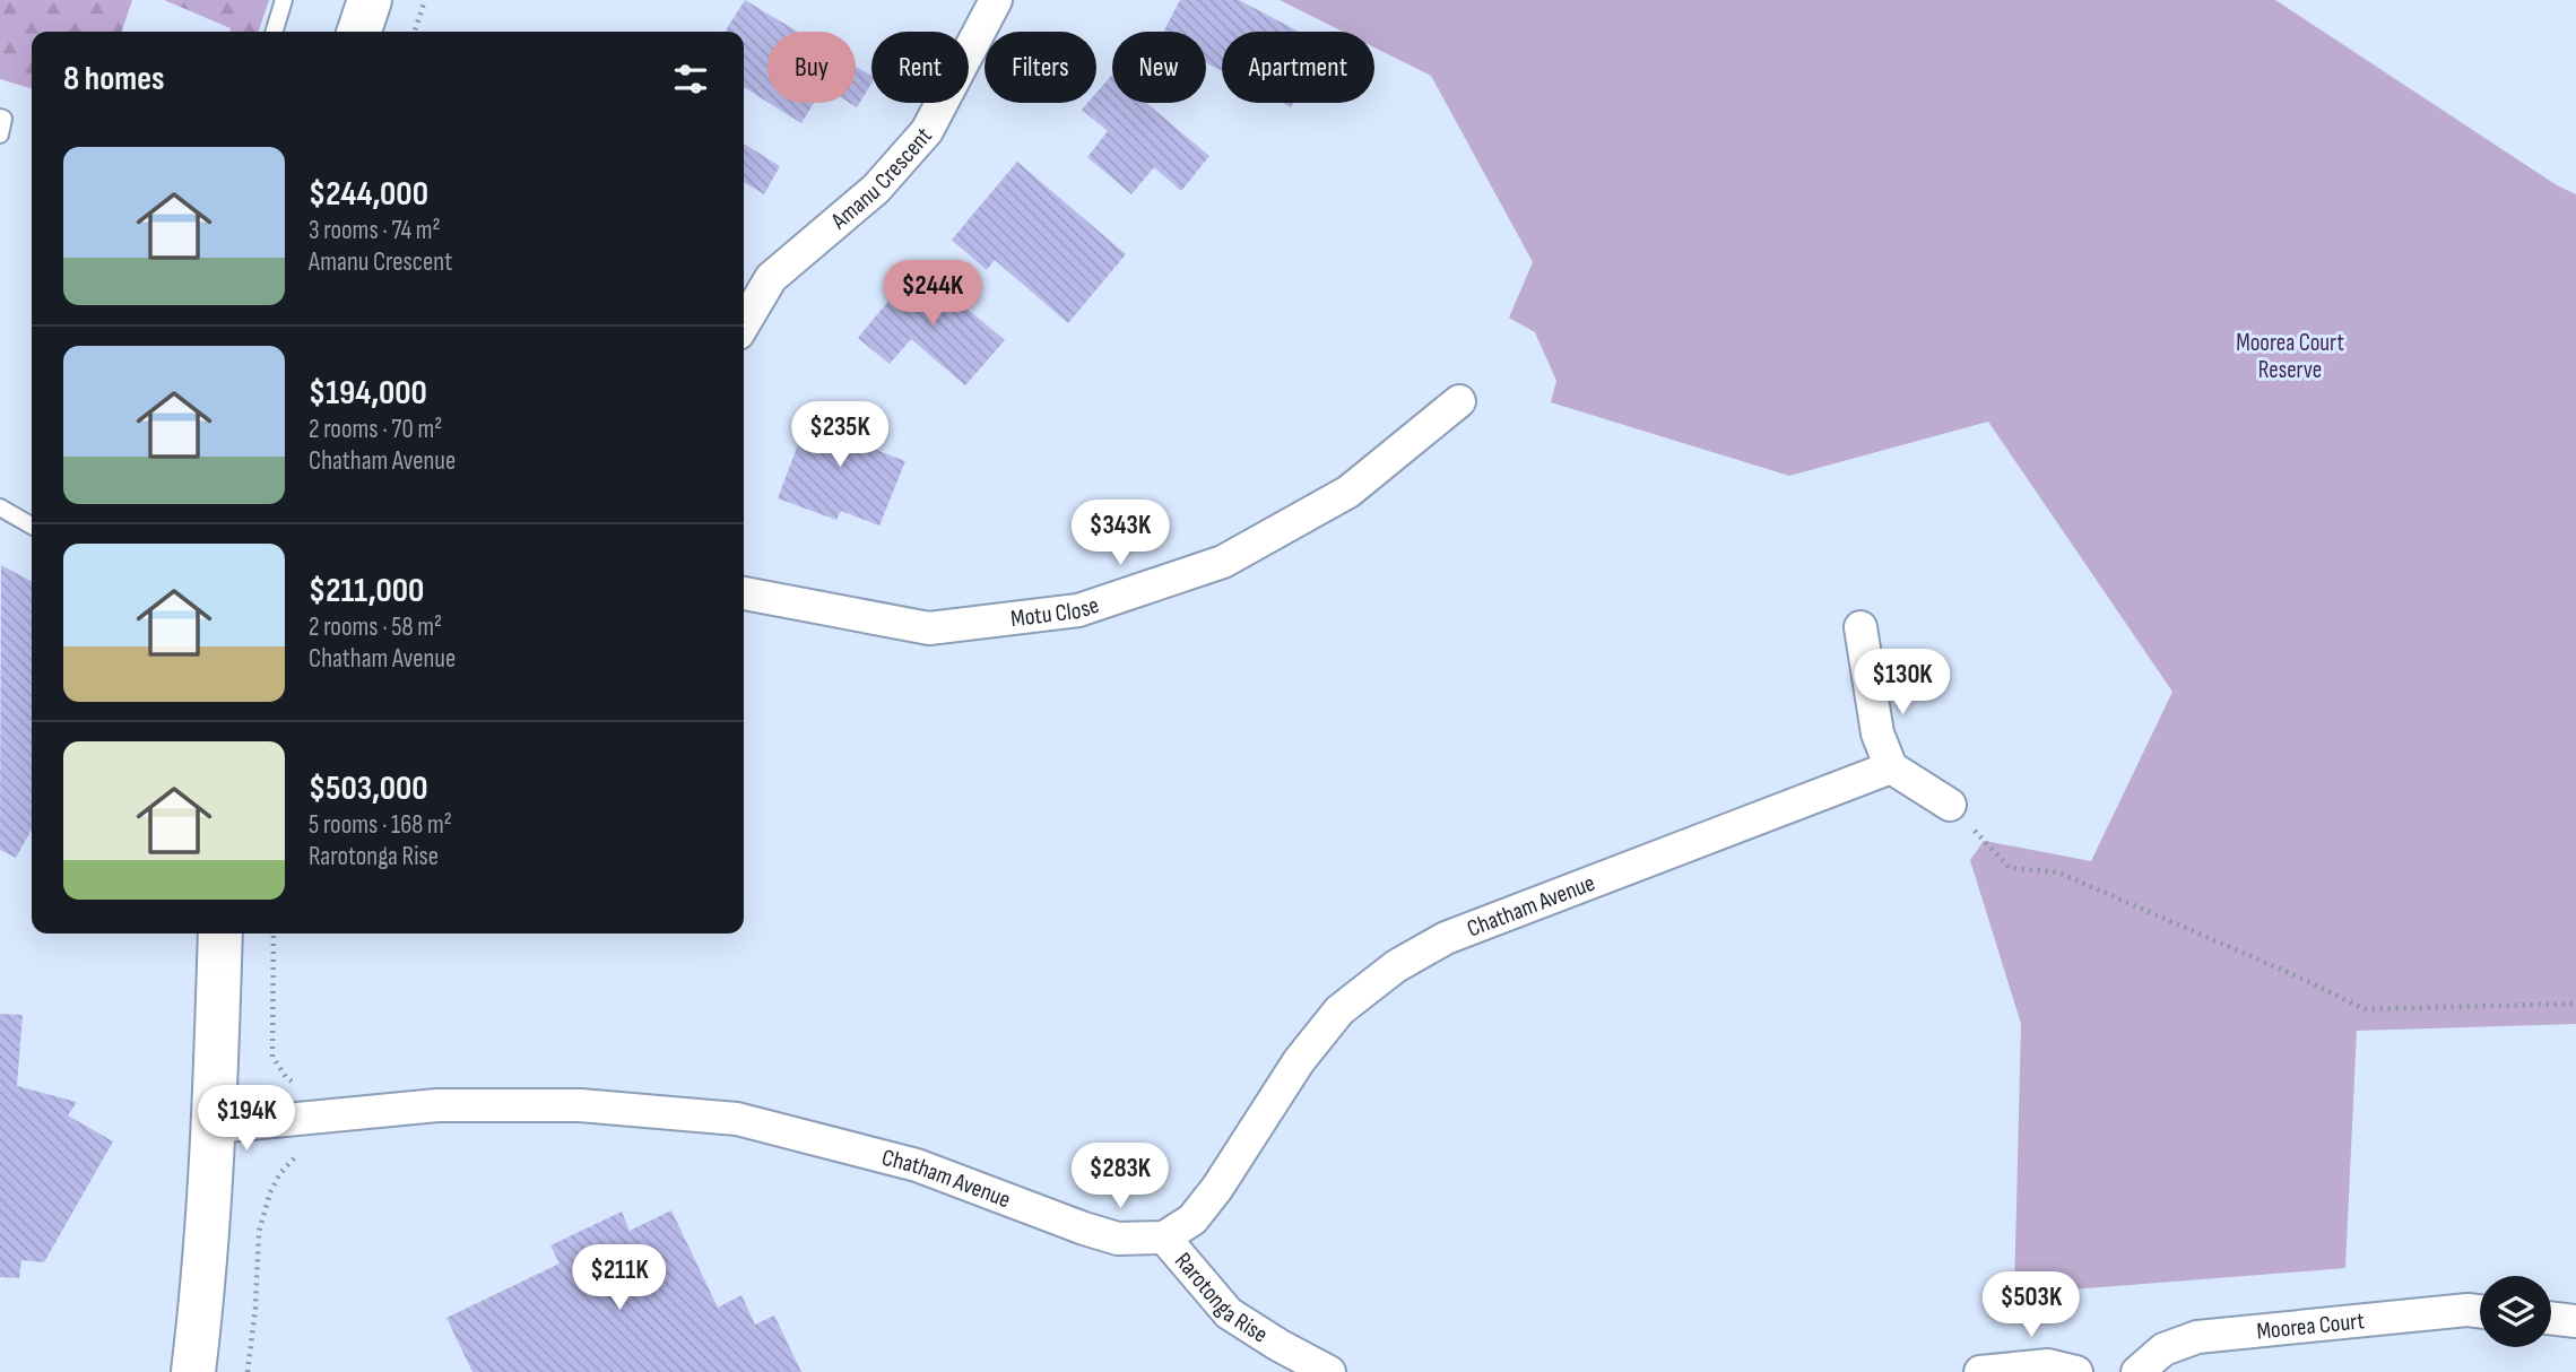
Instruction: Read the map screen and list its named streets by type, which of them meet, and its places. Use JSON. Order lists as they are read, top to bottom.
{
  "streets": {
    "street": [
      "Amanu Crescent",
      "Motu Close",
      "Chatham Avenue",
      "Rarotonga Rise",
      "Moorea Court"
    ]
  },
  "crossings": [
    ["Chatham Avenue", "Rarotonga Rise"]
  ],
  "parks": ["Moorea Court Reserve"],
  "page": {
    "chip": [
      "Buy",
      "Rent",
      "Filters",
      "New",
      "Apartment"
    ],
    "heading": "8 homes",
    "list": [
      {
        "name": "$244,000",
        "note": "3 rooms · 74 m² · Amanu Crescent"
      },
      {
        "name": "$194,000",
        "note": "2 rooms · 70 m² · Chatham Avenue"
      },
      {
        "name": "$211,000",
        "note": "2 rooms · 58 m² · Chatham Avenue"
      },
      {
        "name": "$503,000",
        "note": "5 rooms · 168 m² · Rarotonga Rise"
      }
    ],
    "price": [
      "$244K",
      "$235K",
      "$343K",
      "$130K",
      "$194K",
      "$283K",
      "$211K",
      "$503K"
    ]
  }
}
